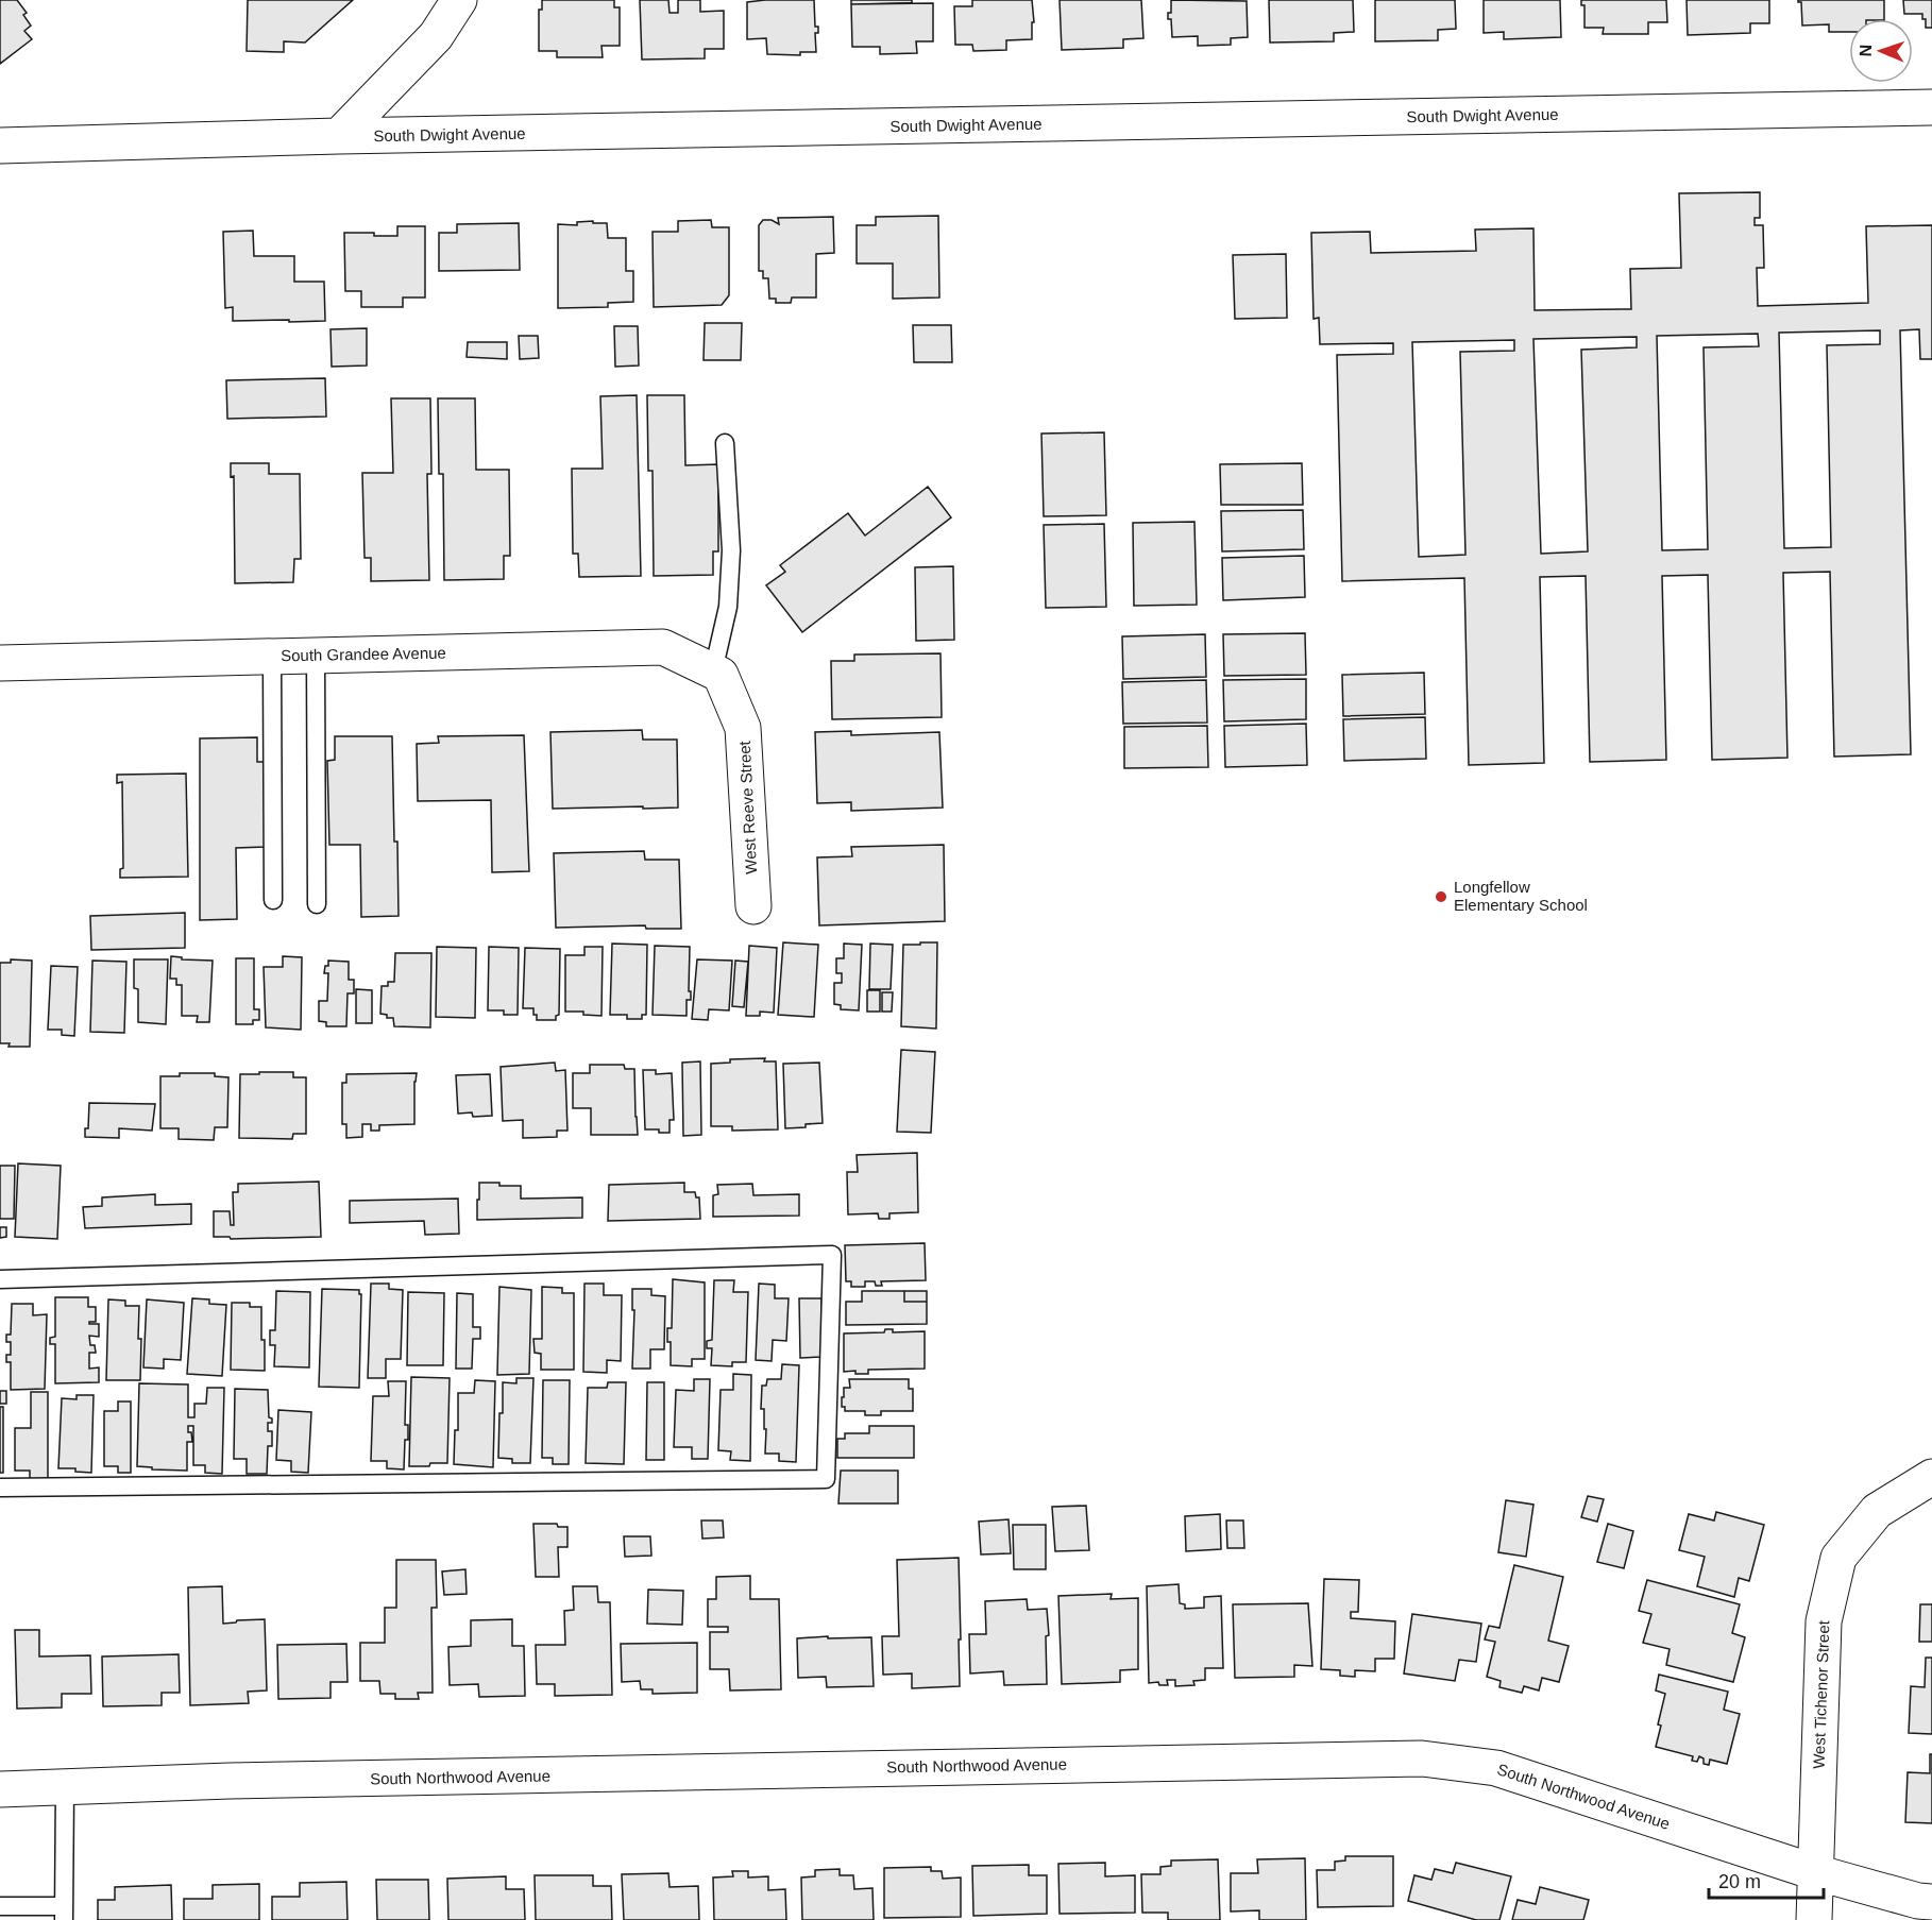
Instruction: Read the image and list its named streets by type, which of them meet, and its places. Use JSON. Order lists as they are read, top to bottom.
{
  "streets": {
    "street": [
      "South Dwight Avenue",
      "South Grandee Avenue",
      "West Reeve Street",
      "West Tichenor Street",
      "South Northwood Avenue"
    ]
  },
  "crossings": [
    ["South Grandee Avenue", "West Reeve Street"],
    ["West Tichenor Street", "South Northwood Avenue"]
  ],
  "places": ["Longfellow Elementary School"],
  "scale_bar": "20 m",
  "north": "left"
}
